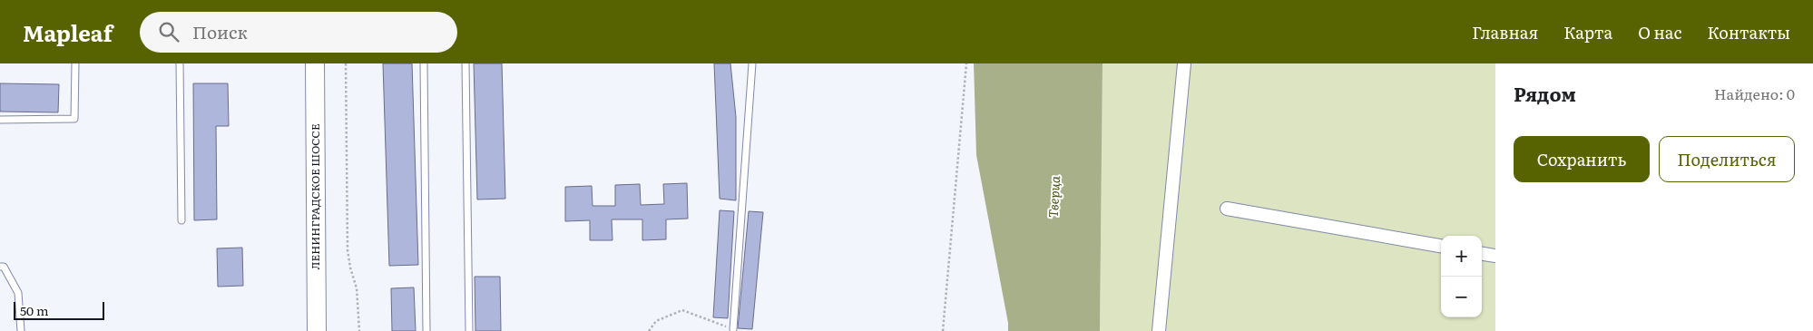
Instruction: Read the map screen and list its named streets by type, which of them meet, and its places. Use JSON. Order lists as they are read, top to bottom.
{
  "streets": {
    "main road": ["ЛЕНИНГРАДСКОЕ ШОССЕ"]
  },
  "water": ["Тверца"],
  "scale_bar": "50 m",
  "page": {
    "header": "Mapleaf",
    "search": "Поиск",
    "nav": [
      "Главная",
      "Карта",
      "О нас",
      "Контакты"
    ],
    "heading": ["Рядом", "Найдено: 0"],
    "buttons": ["Сохранить", "Поделиться"],
    "map_buttons": ["+", "−"],
    "scale": "50 m"
  }
}
